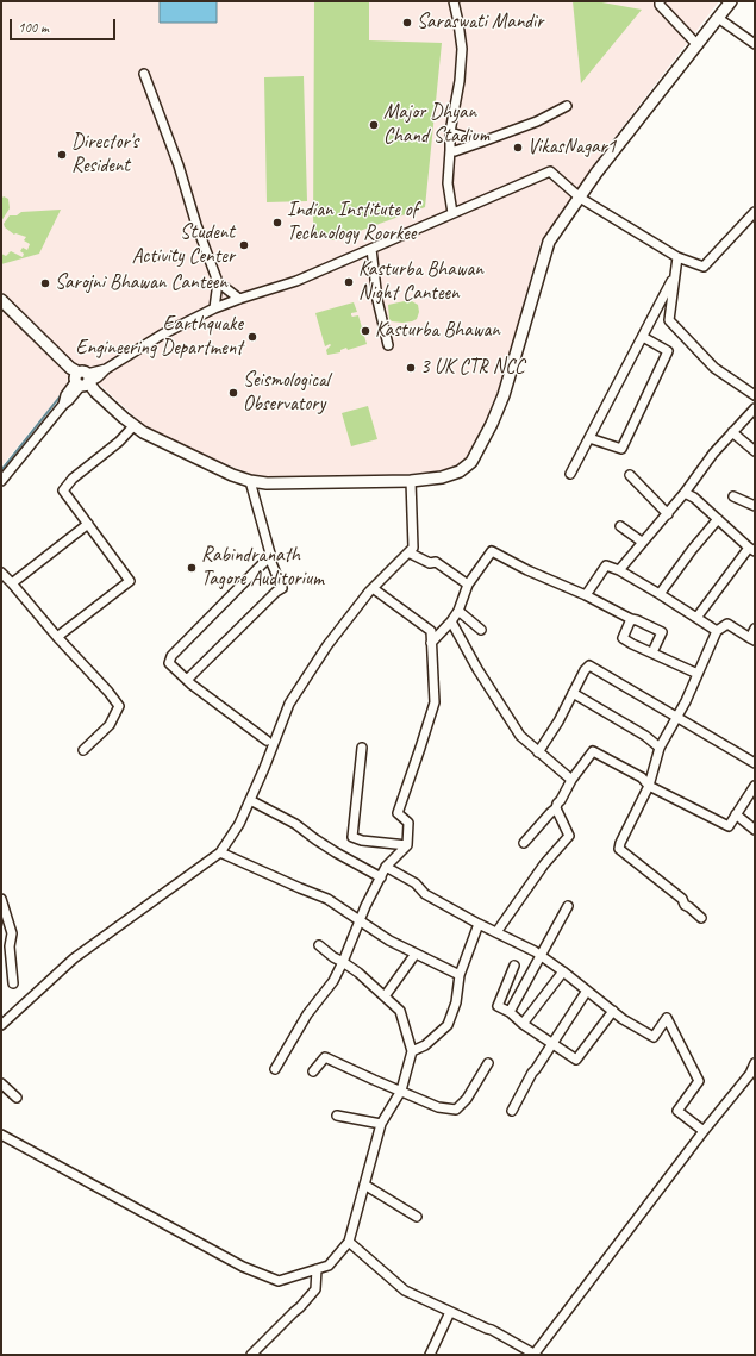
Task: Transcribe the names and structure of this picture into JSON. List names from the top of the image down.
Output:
{
  "places": [
    "Saraswati Mandir",
    "Major Dhyan Chand Stadium",
    "VikasNagar1",
    "Director's Resident",
    "Indian Institute of Technology Roorkee",
    "Student Activity Center",
    "Kasturba Bhawan Night Canteen",
    "Sarojni Bhawan Canteen",
    "Kasturba Bhawan",
    "Earthquake Engineering Department",
    "3 UK CTR NCC",
    "Seismological Observatory",
    "Rabindranath Tagore Auditorium"
  ],
  "scale_bar": "100 m"
}
